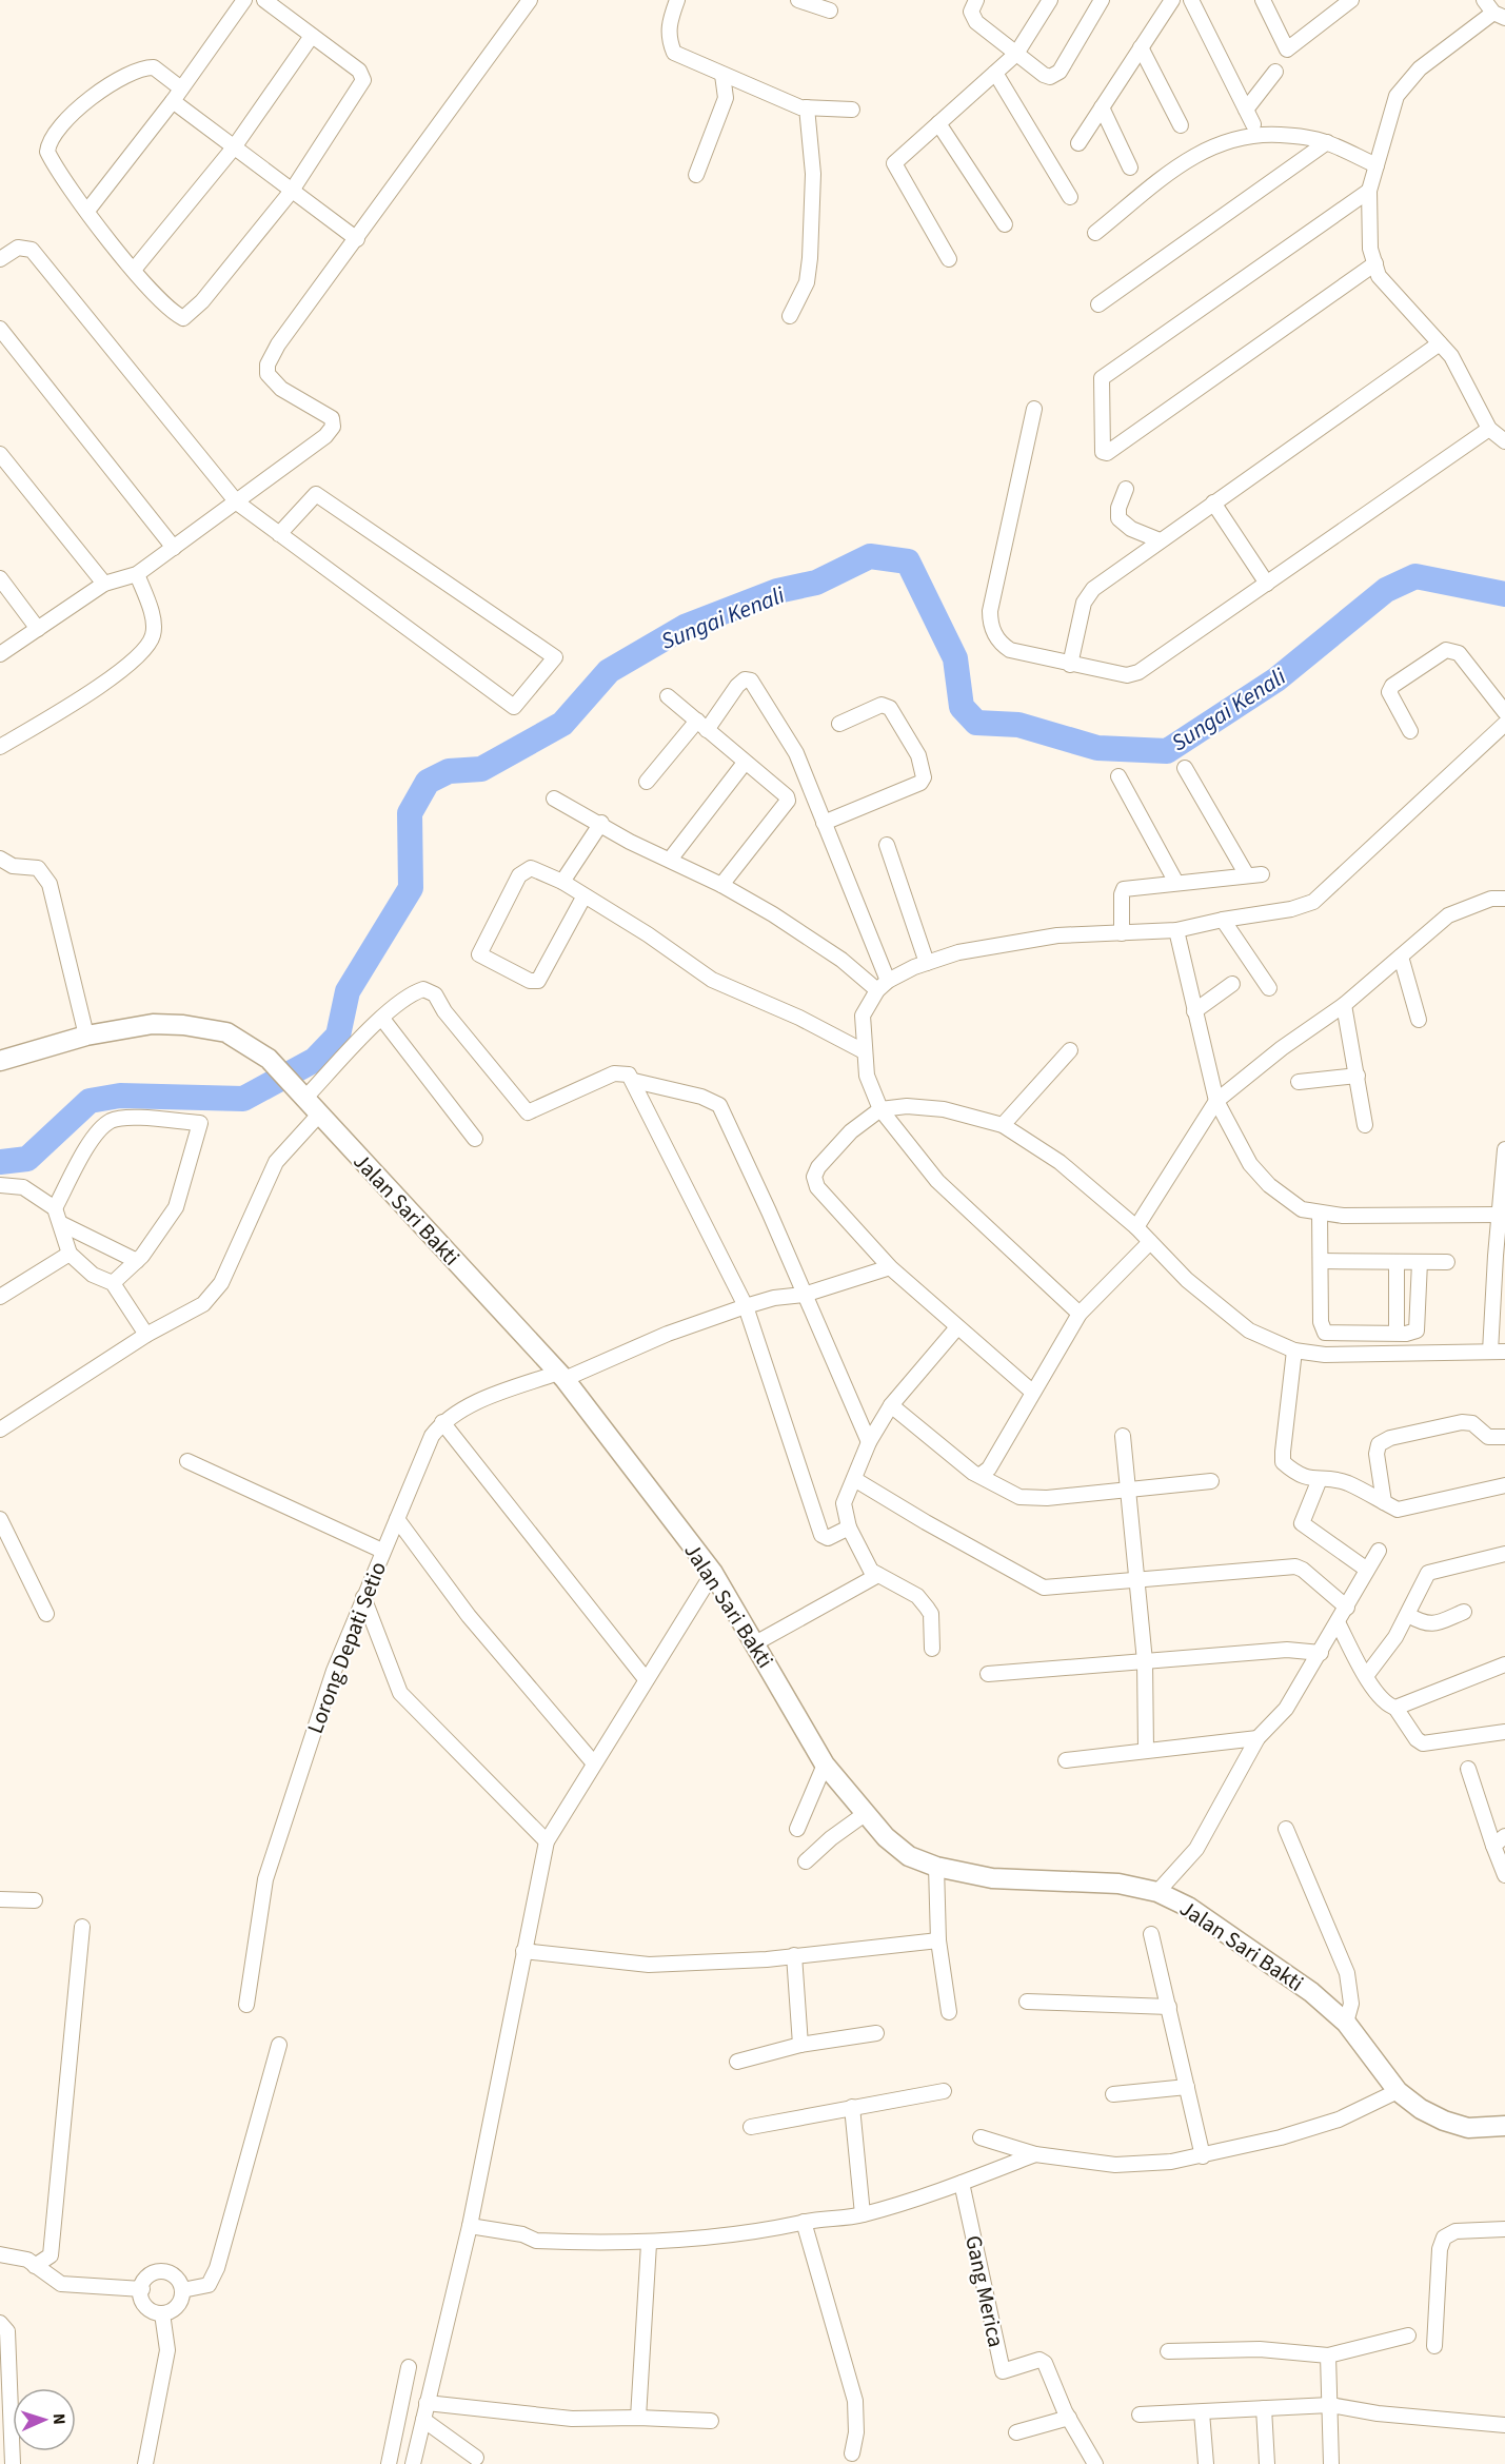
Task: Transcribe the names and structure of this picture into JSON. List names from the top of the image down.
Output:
{
  "streets": {
    "main road": ["Jalan Sari Bakti"],
    "street": ["Lorong Depati Setio", "Gang Merica"]
  },
  "crossings": [
    ["Jalan Sari Bakti", "Lorong Depati Setio"]
  ],
  "water": ["Sungai Kenali"],
  "north": "right"
}
